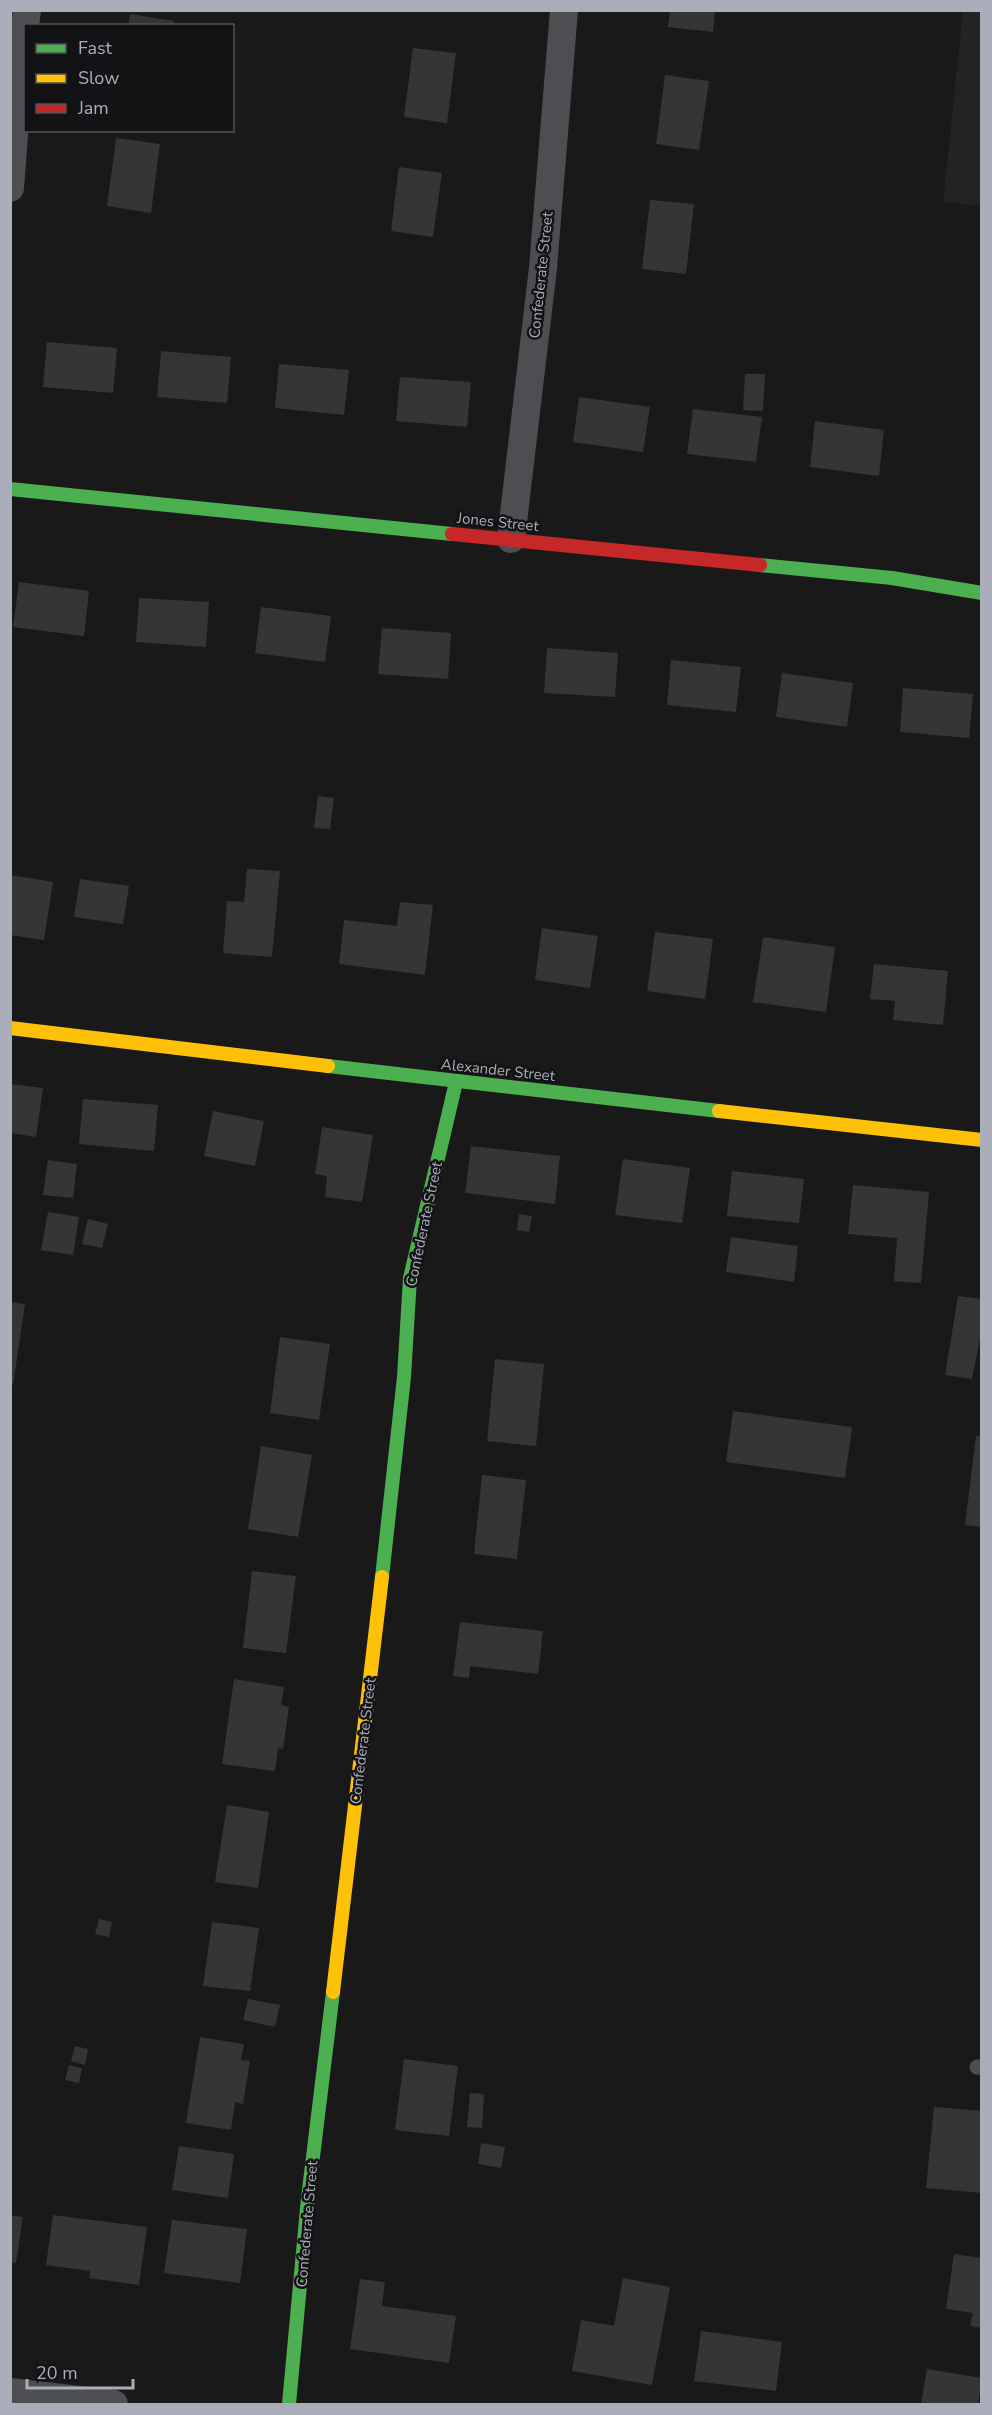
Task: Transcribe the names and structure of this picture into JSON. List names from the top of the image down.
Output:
{
  "streets": {
    "street": ["Confederate Street", "Jones Street", "Alexander Street"]
  },
  "crossings": [
    ["Confederate Street", "Jones Street"],
    ["Confederate Street", "Alexander Street"]
  ],
  "legend": ["Fast", "Slow", "Jam"],
  "scale_bar": "20 m"
}
